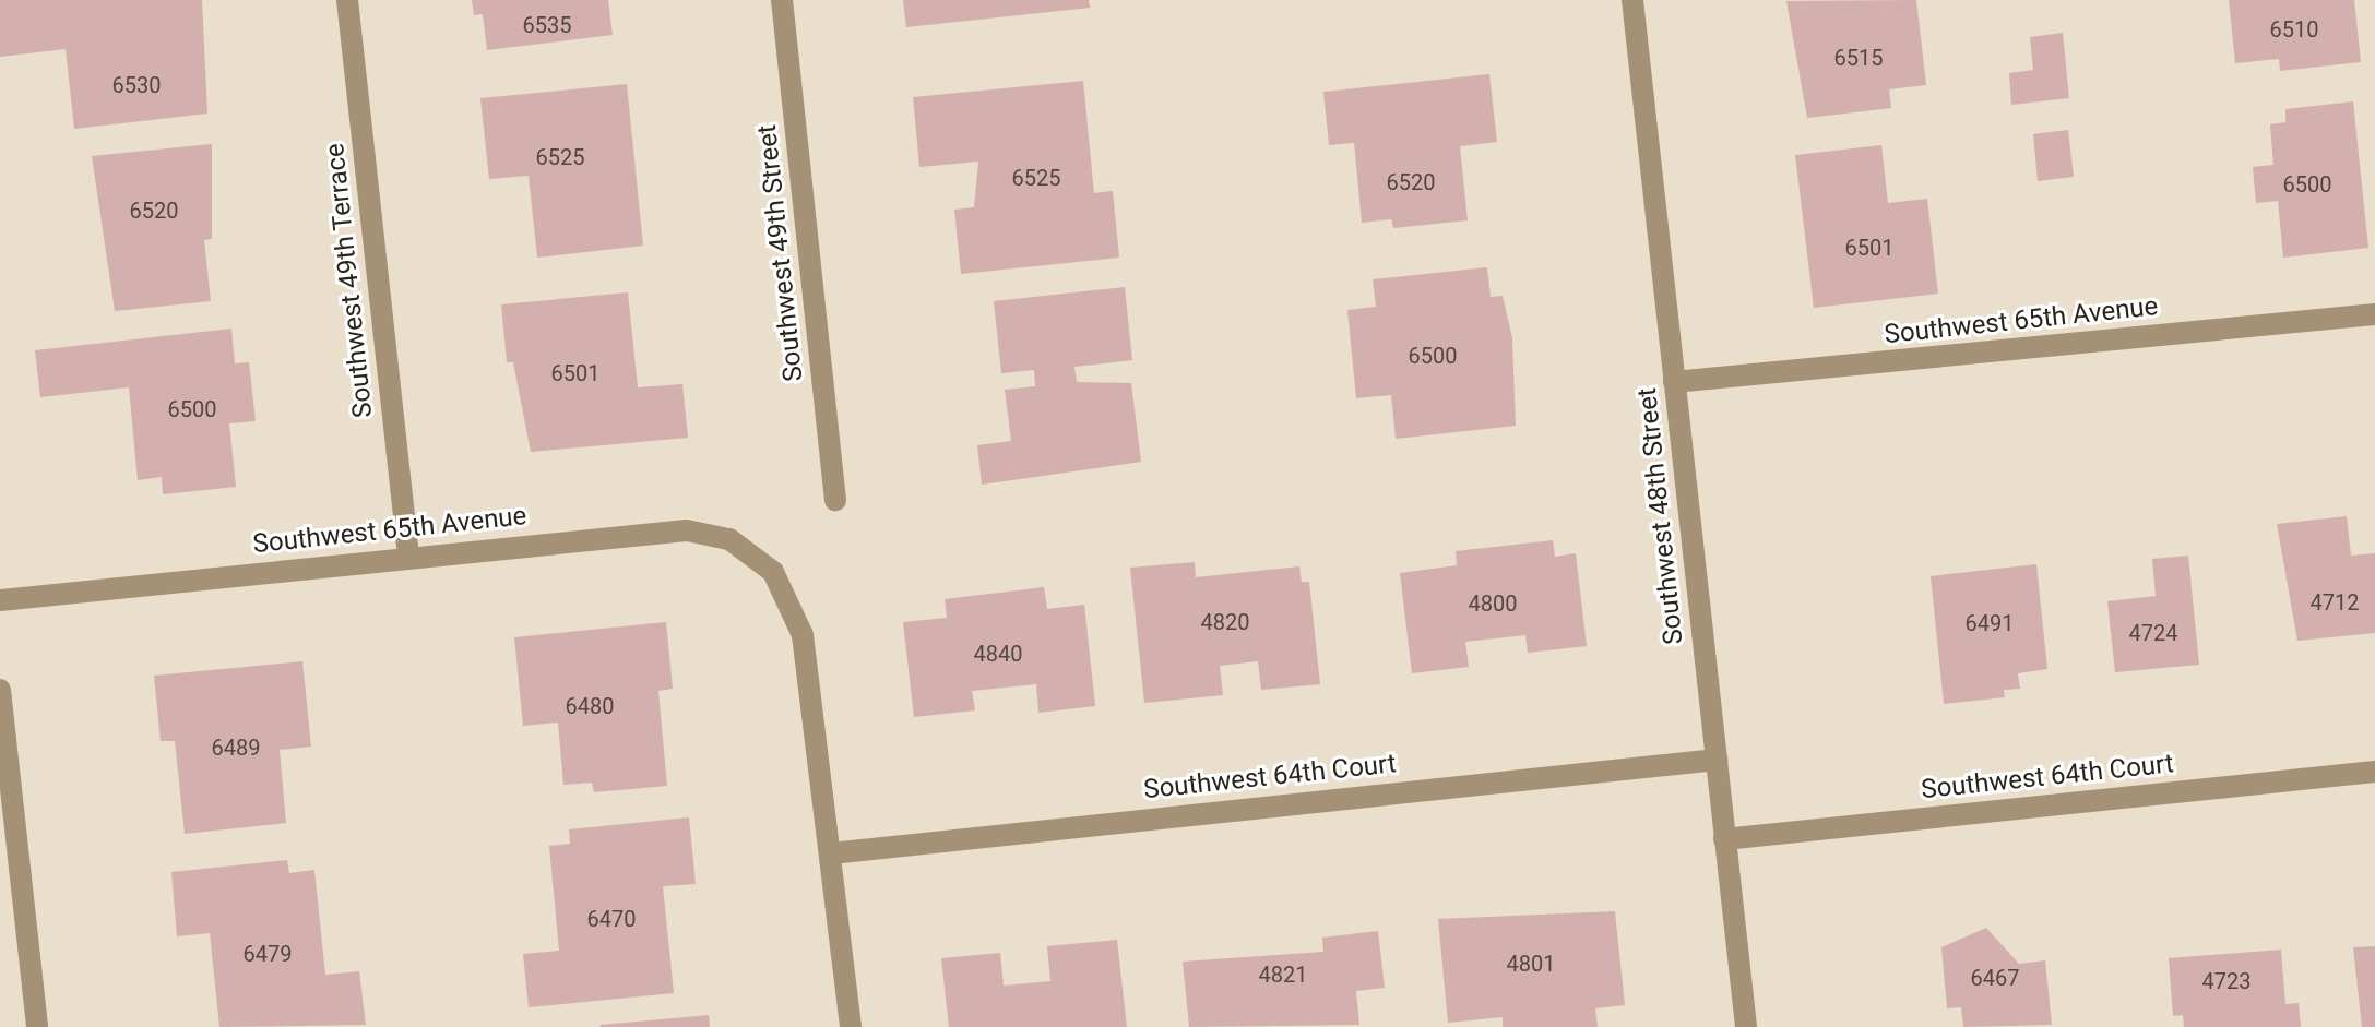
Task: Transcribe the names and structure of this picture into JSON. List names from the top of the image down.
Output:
{
  "streets": {
    "street": [
      "Southwest 49th Street",
      "Southwest 49th Terrace",
      "Southwest 65th Avenue",
      "Southwest 48th Street",
      "Southwest 64th Court"
    ]
  },
  "crossings": [
    ["Southwest 49th Terrace", "Southwest 65th Avenue"],
    ["Southwest 65th Avenue", "Southwest 48th Street"],
    ["Southwest 65th Avenue", "Southwest 64th Court"],
    ["Southwest 48th Street", "Southwest 64th Court"]
  ],
  "house_numbers": [
    "6535",
    "6510",
    "6515",
    "6530",
    "6525",
    "6525",
    "6520",
    "6500",
    "6520",
    "6501",
    "6500",
    "6501",
    "6500",
    "4712",
    "4800",
    "4820",
    "6491",
    "4724",
    "4840",
    "6480",
    "6489",
    "6470",
    "6479",
    "4801",
    "4821",
    "6467",
    "4723"
  ]
}
